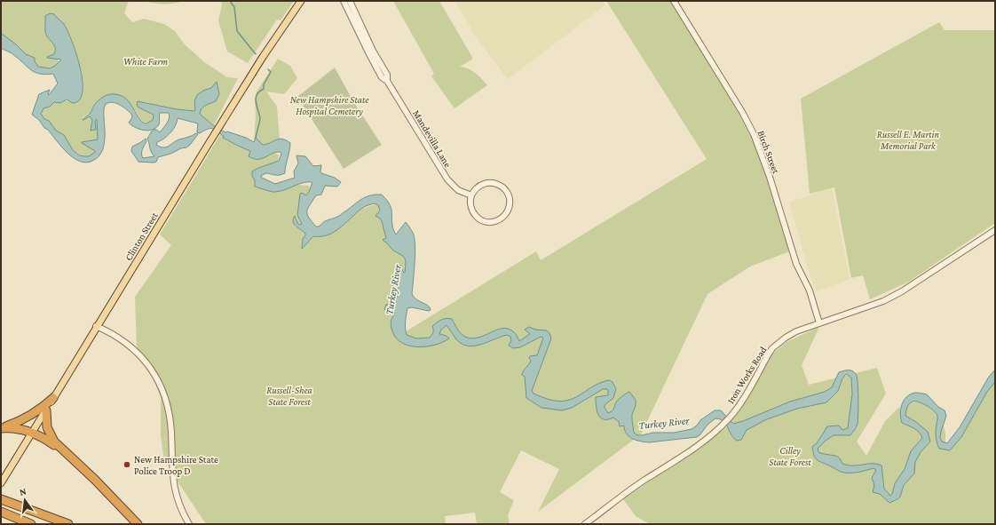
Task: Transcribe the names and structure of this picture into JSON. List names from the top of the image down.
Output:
{
  "streets": {
    "main road": ["Clinton Street"],
    "street": ["Mandevilla Lane", "Birch Street", "Iron Works Road"]
  },
  "crossings": [
    ["Birch Street", "Iron Works Road"]
  ],
  "water": ["Turkey River"],
  "parks": [
    "White Farm",
    "New Hampshire State Hospital Cemetery",
    "Russell E. Martin Memorial Park",
    "Russell-Shea State Forest",
    "Cilley State Forest"
  ],
  "places": ["New Hampshire State Police Troop D"],
  "north": "top"
}
